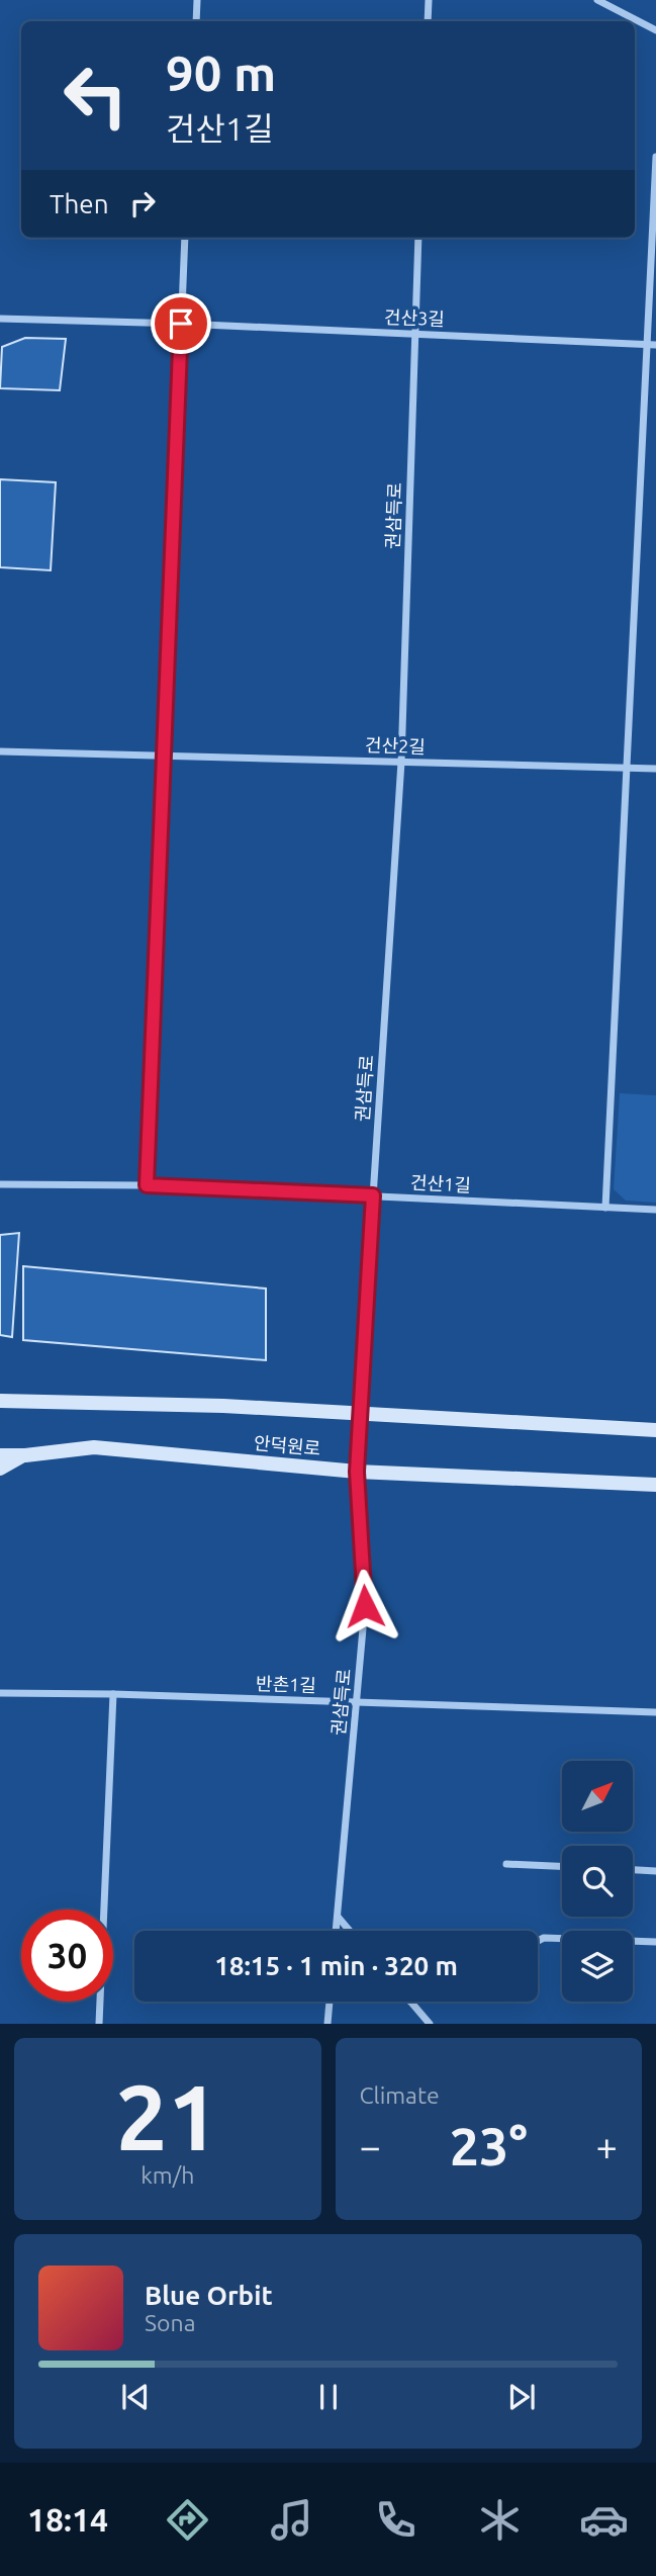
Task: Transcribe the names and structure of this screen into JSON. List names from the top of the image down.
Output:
{
  "streets": {
    "street": [
      "건산3길",
      "권삼득로",
      "건산2길",
      "건산1길",
      "안덕원로",
      "반촌1길"
    ]
  },
  "crossings": [
    ["건산3길", "권삼득로"],
    ["권삼득로", "건산2길"],
    ["권삼득로", "건산1길"],
    ["권삼득로", "안덕원로"],
    ["권삼득로", "반촌1길"]
  ],
  "north": "top right",
  "page": {
    "turn": ["90 m", "건산1길"],
    "then": "Then",
    "limit": "30",
    "trip": "18:15 · 1 min · 320 m",
    "tile": [
      ["21", "km/h"],
      "Climate"
    ],
    "heat": ["−", "23°", "+"],
    "song": ["Blue Orbit", "Sona"],
    "tabs": "18:14"
  }
}
